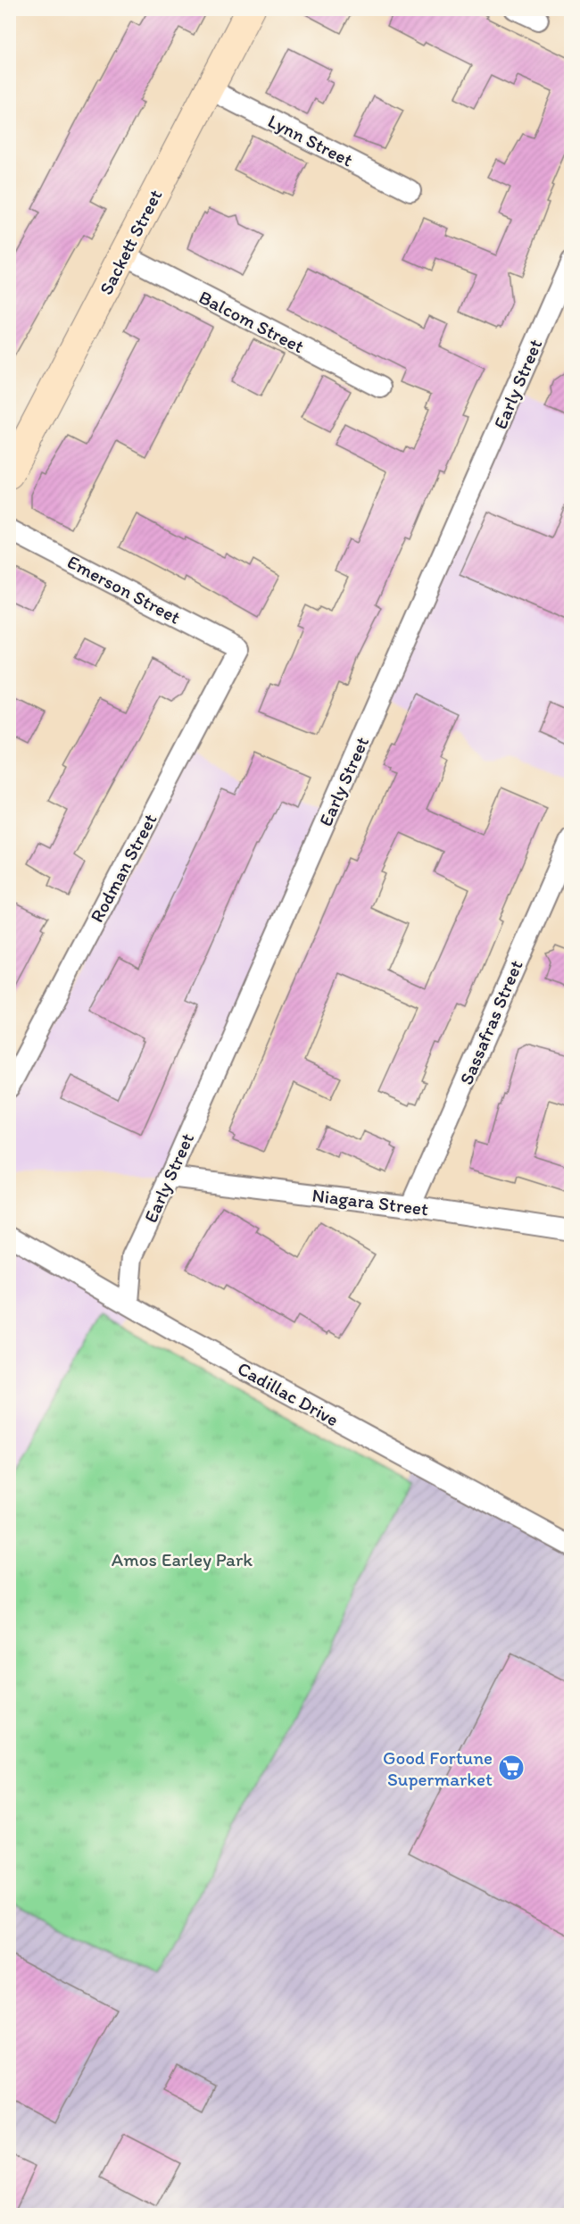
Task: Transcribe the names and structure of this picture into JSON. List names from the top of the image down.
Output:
{
  "streets": {
    "street": [
      "Lynn Street",
      "Sackett Street",
      "Balcom Street",
      "Early Street",
      "Emerson Street",
      "Rodman Street",
      "Sassafras Street",
      "Niagara Street",
      "Cadillac Drive"
    ]
  },
  "crossings": [
    ["Lynn Street", "Sackett Street"],
    ["Sackett Street", "Balcom Street"],
    ["Early Street", "Niagara Street"],
    ["Early Street", "Cadillac Drive"],
    ["Emerson Street", "Rodman Street"],
    ["Sassafras Street", "Niagara Street"]
  ],
  "parks": ["Amos Earley Park"],
  "places": {
    "supermarket": ["Good Fortune Supermarket"]
  }
}
